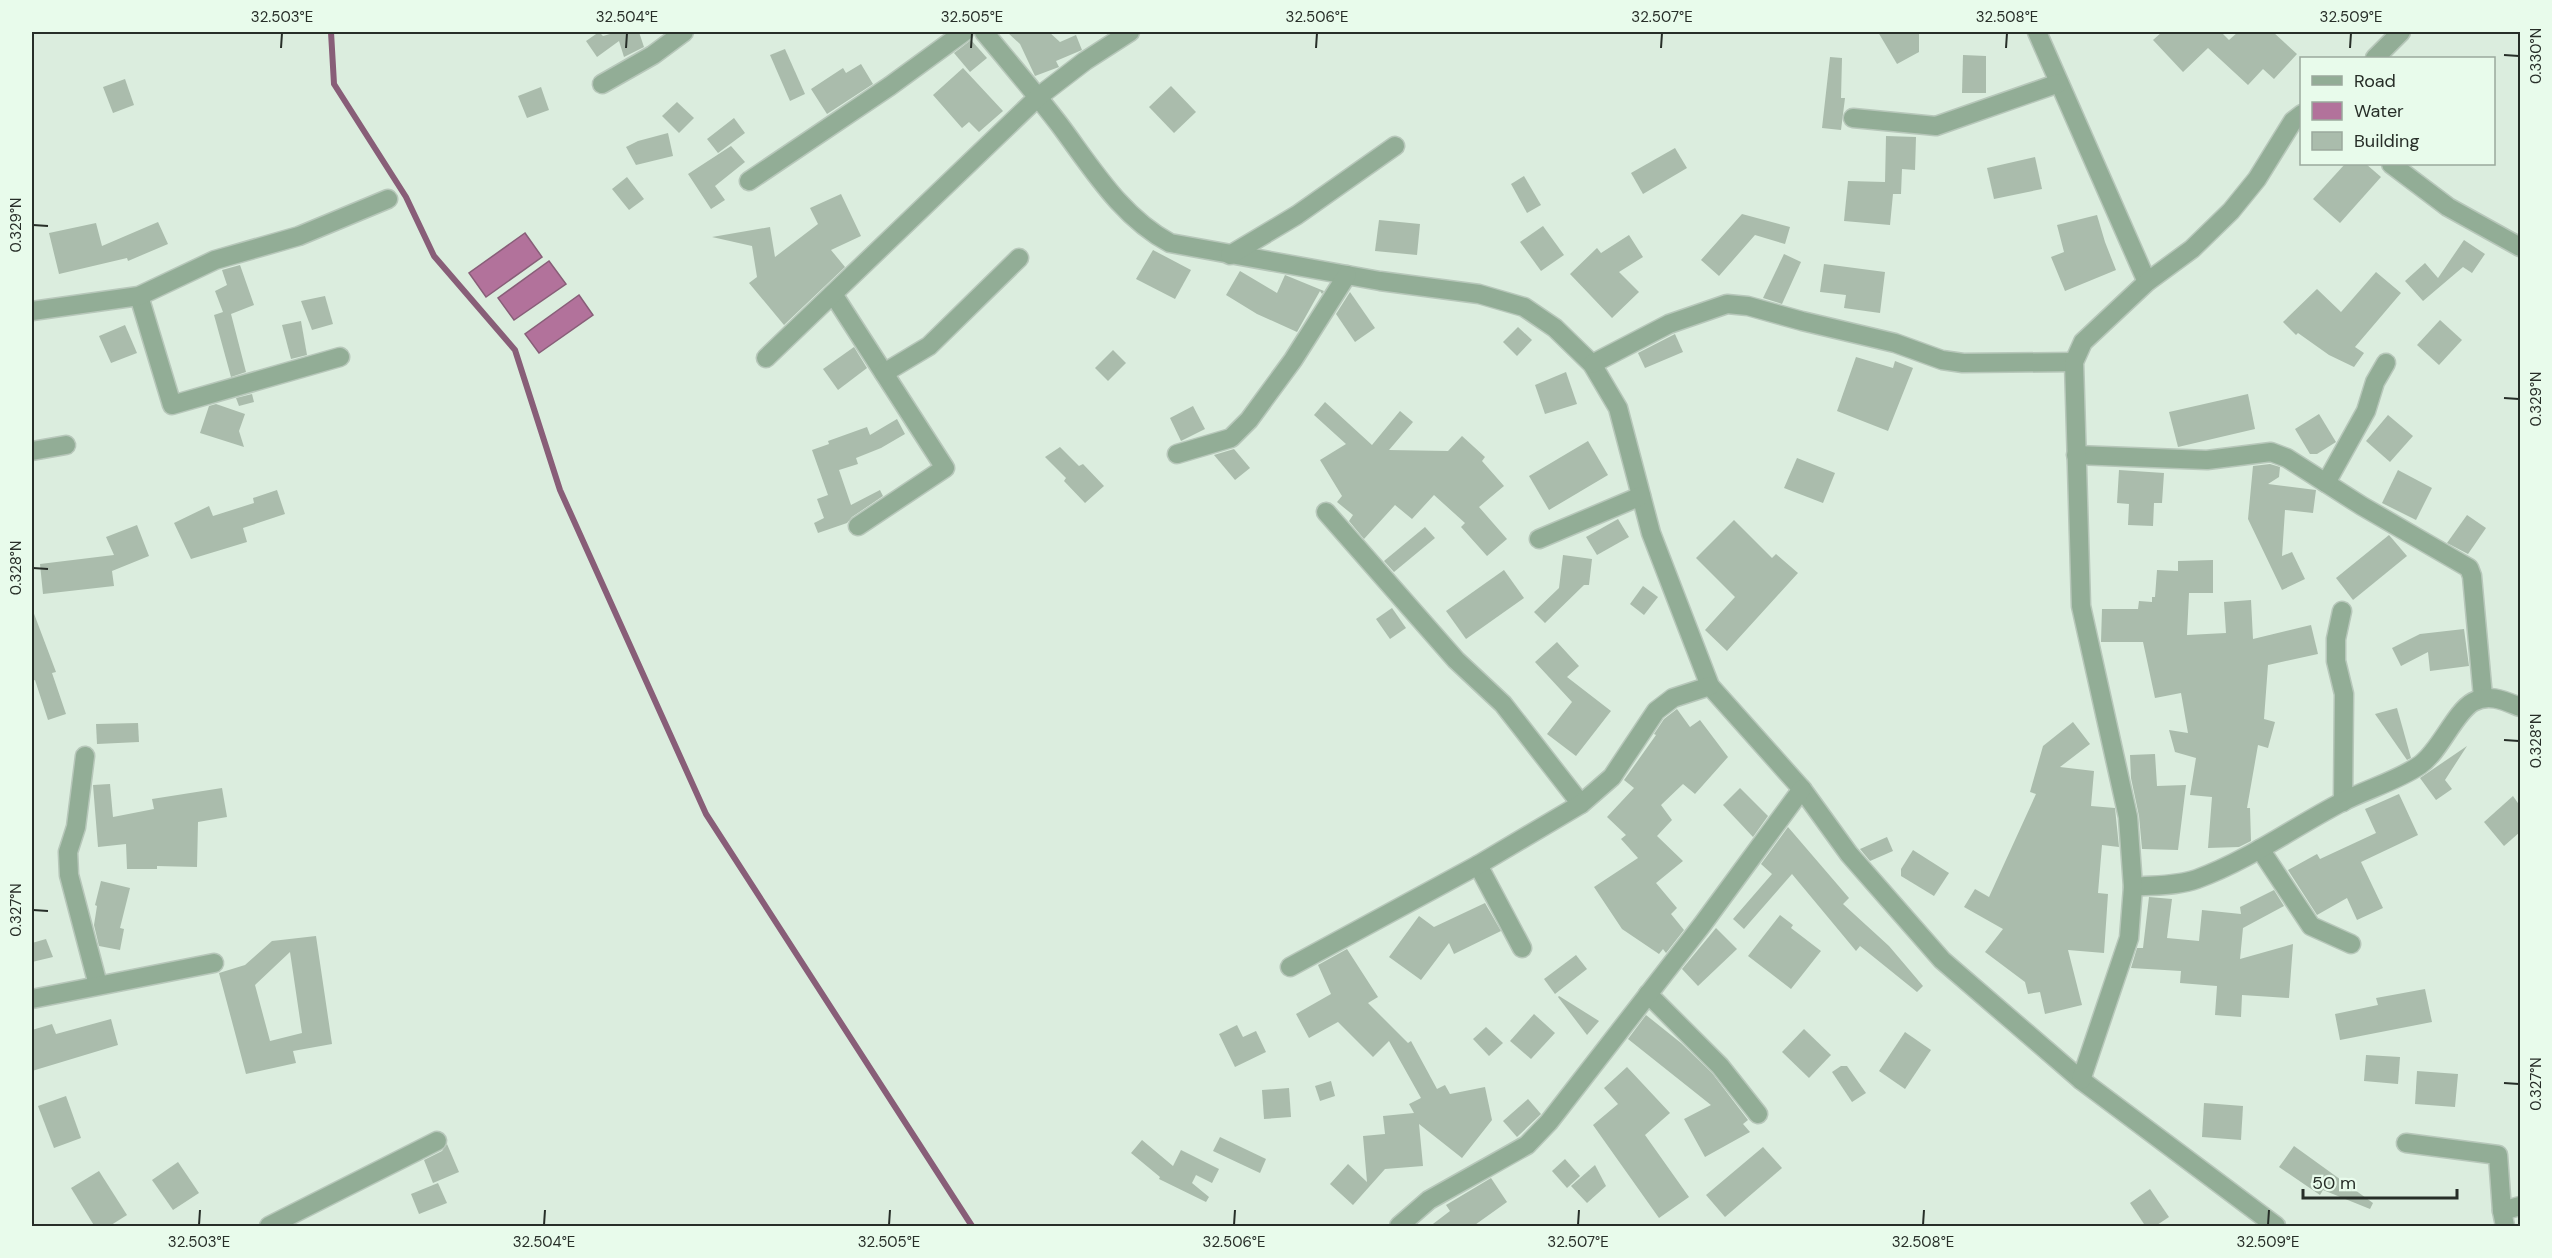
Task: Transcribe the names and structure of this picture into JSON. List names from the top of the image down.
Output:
{
  "legend": ["Road", "Water", "Building"],
  "scale_bar": "50 m",
  "coordinates": [
    "32.503°E",
    "32.504°E",
    "32.505°E",
    "32.506°E",
    "32.507°E",
    "32.508°E",
    "32.509°E",
    "0.330°N",
    "0.329°N",
    "0.328°N",
    "0.327°N"
  ]
}
